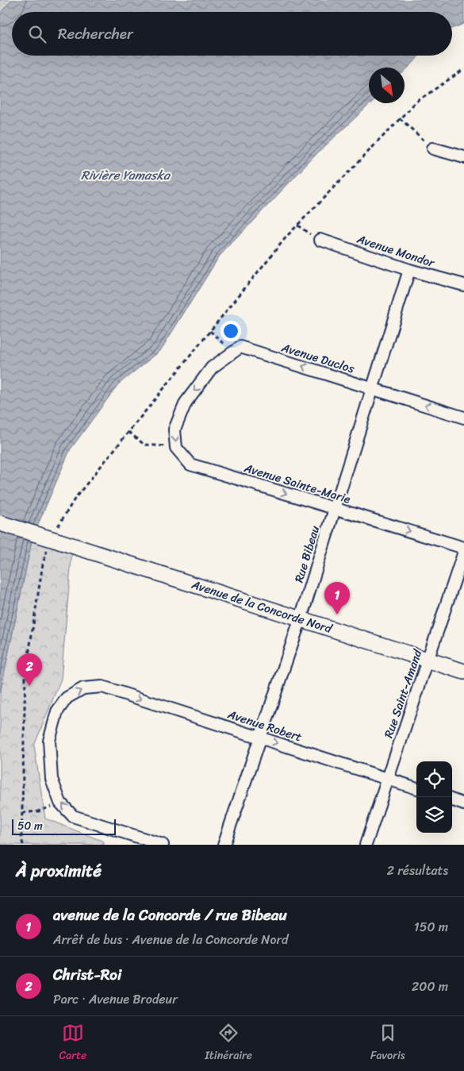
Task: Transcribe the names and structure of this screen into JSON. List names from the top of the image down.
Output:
{
  "streets": {
    "street": [
      "Avenue Mondor",
      "Avenue Duclos",
      "Avenue Sainte-Marie",
      "Rue Bibeau",
      "Avenue de la Concorde Nord",
      "Rue Saint-Amand",
      "Avenue Robert"
    ]
  },
  "crossings": [
    ["Avenue Mondor", "Rue Bibeau"],
    ["Avenue Duclos", "Avenue Sainte-Marie"],
    ["Avenue Duclos", "Rue Bibeau"],
    ["Avenue Sainte-Marie", "Rue Bibeau"],
    ["Rue Bibeau", "Avenue de la Concorde Nord"],
    ["Rue Bibeau", "Avenue Robert"],
    ["Avenue de la Concorde Nord", "Rue Saint-Amand"],
    ["Rue Saint-Amand", "Avenue Robert"]
  ],
  "one_way": ["Avenue Duclos", "Avenue Sainte-Marie"],
  "water": ["Rivière Yamaska"],
  "scale_bar": "50 m",
  "north": "bottom right",
  "page": {
    "search": "Rechercher",
    "pins": ["1", "2"],
    "scale": "50 m",
    "heading": ["À proximité", "2 résultats"],
    "list": [
      {
        "mark": "1",
        "name": "avenue de la Concorde / rue Bibeau",
        "note": "Arrêt de bus · Avenue de la Concorde Nord",
        "value": "150 m"
      },
      {
        "mark": "2",
        "name": "Christ-Roi",
        "note": "Parc · Avenue Brodeur",
        "value": "200 m"
      }
    ],
    "nav": ["Carte", "Itinéraire", "Favoris"]
  }
}
